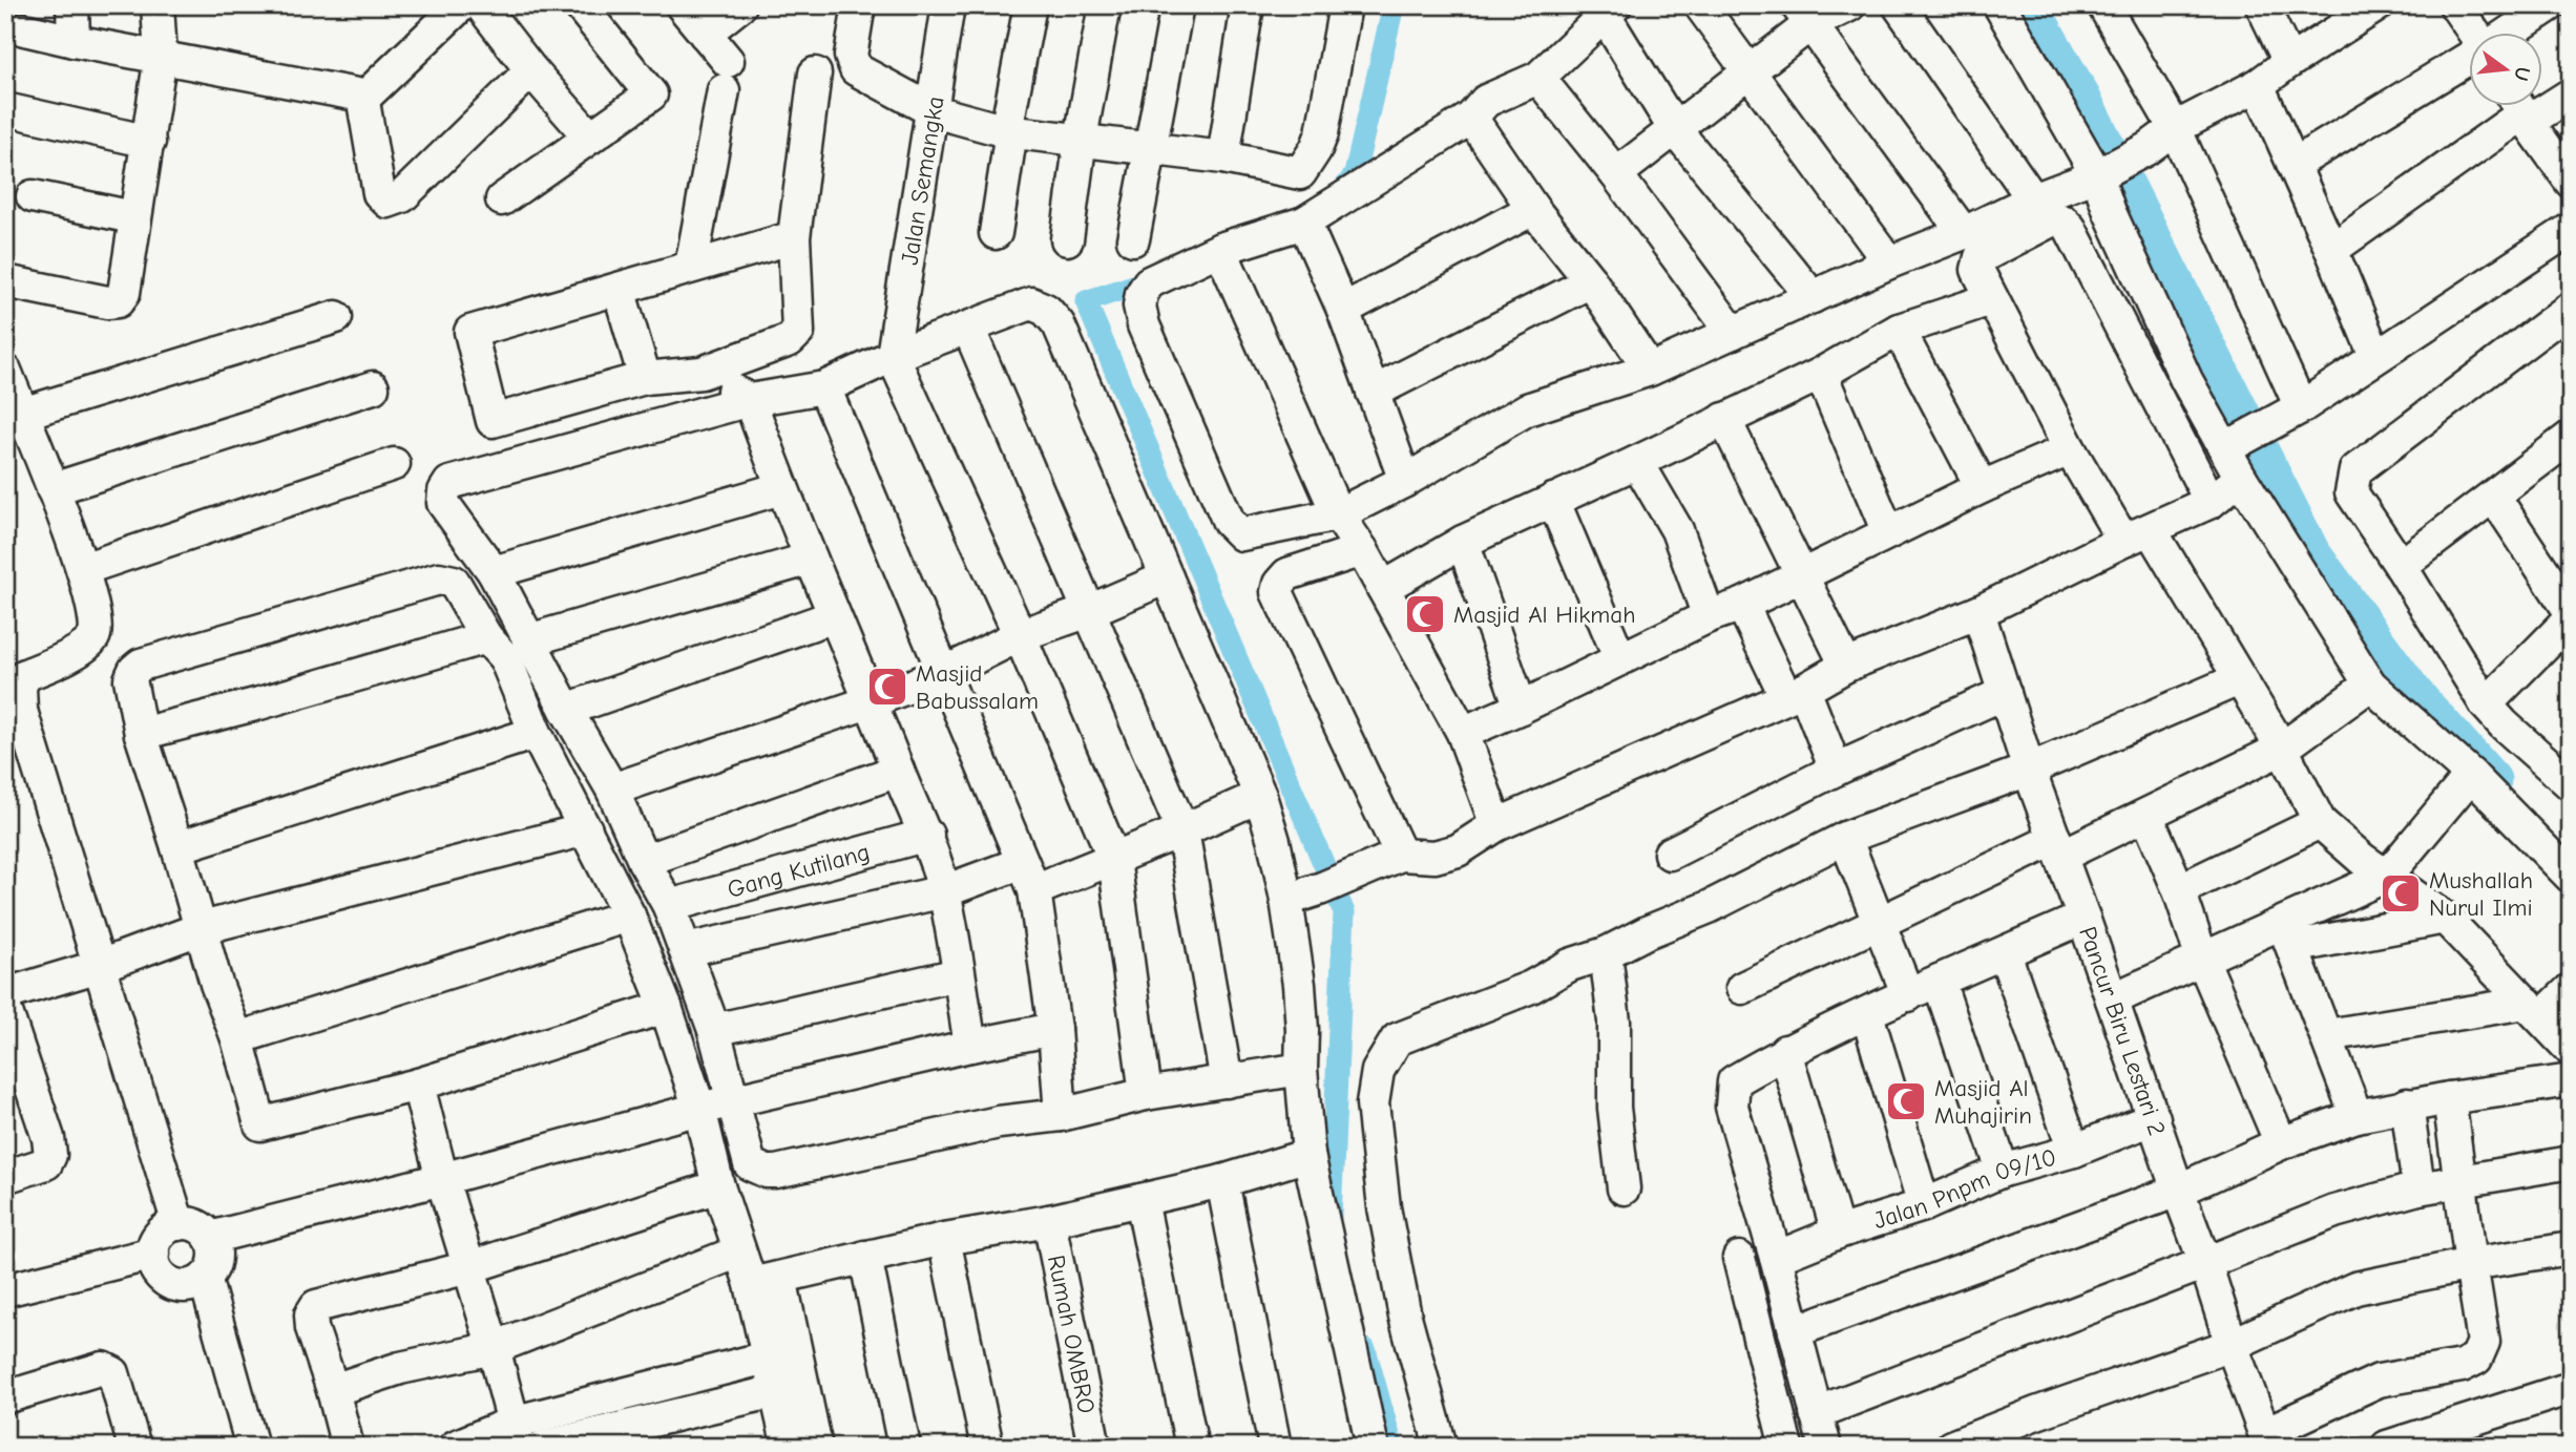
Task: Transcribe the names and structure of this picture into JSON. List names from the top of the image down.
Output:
{
  "streets": {
    "street": [
      "Jalan Semangka",
      "Gang Kutilang",
      "Pancur Biru Lestari 2",
      "Jalan Pnpm 09/10",
      "Rumah OMBRO"
    ]
  },
  "crossings": [
    ["Pancur Biru Lestari 2", "Jalan Pnpm 09/10"]
  ],
  "places": {
    "mosque": [
      "Masjid Al Hikmah",
      "Masjid Babussalam",
      "Mushallah Nurul Ilmi",
      "Masjid Al Muhajirin"
    ]
  },
  "north": "right"
}
